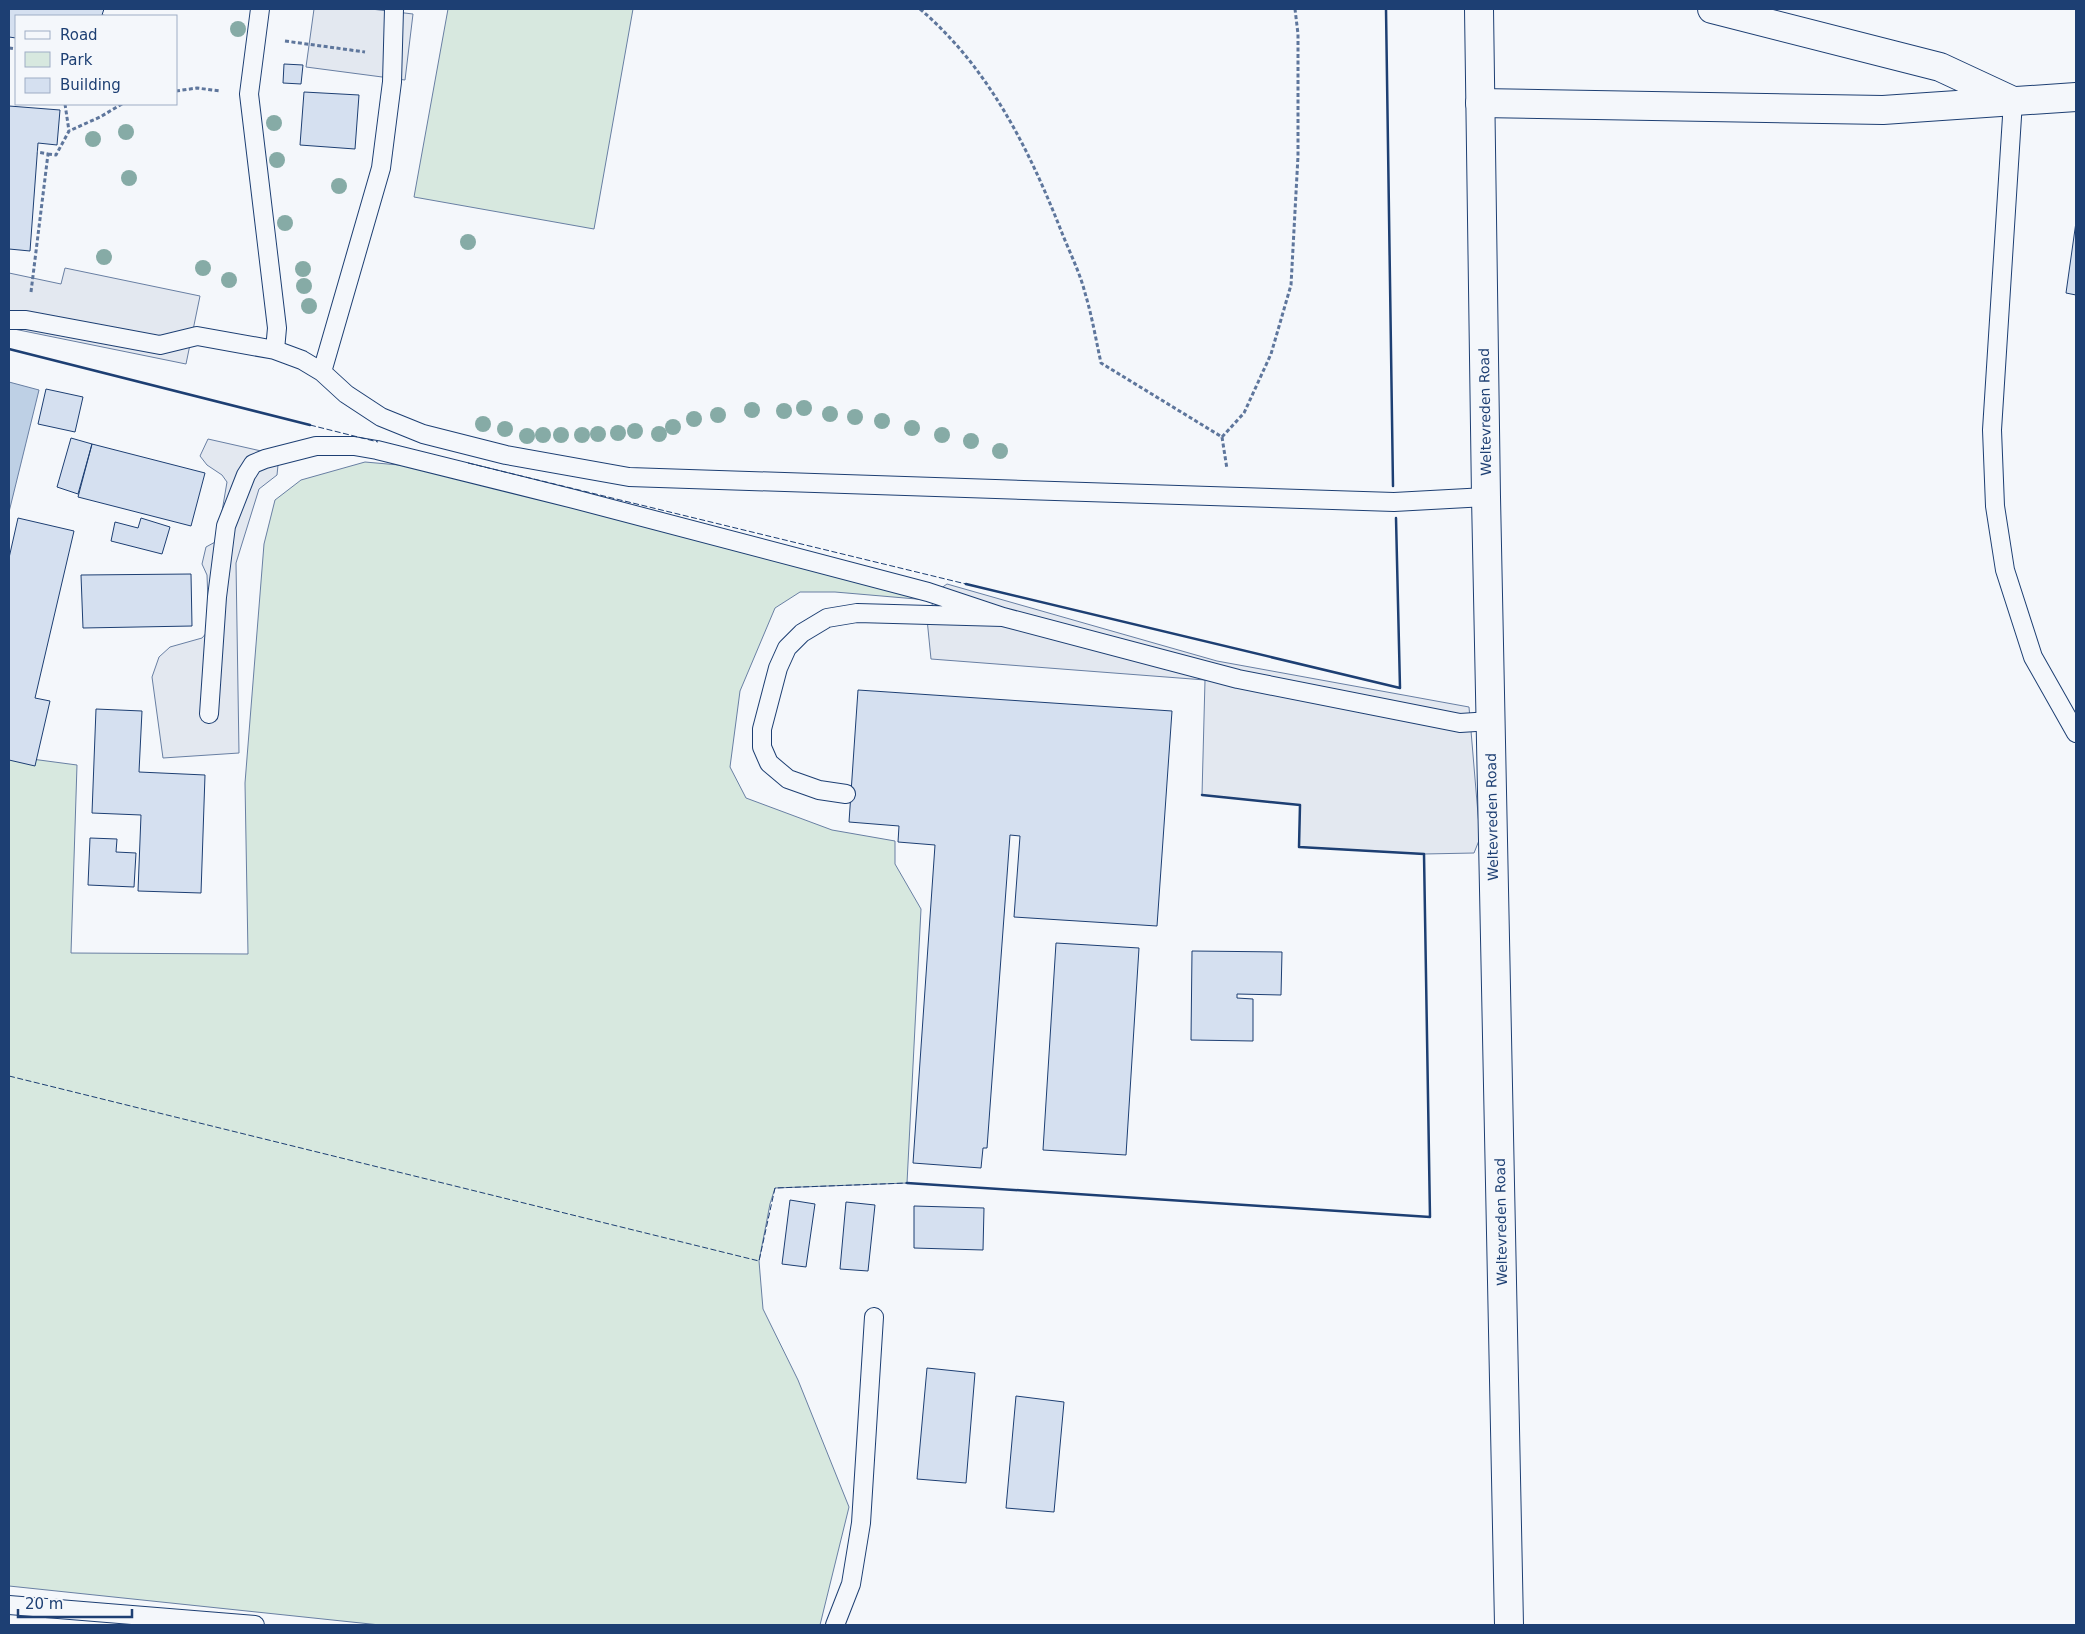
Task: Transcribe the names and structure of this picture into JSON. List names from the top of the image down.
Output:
{
  "streets": {
    "street": ["Weltevreden Road"]
  },
  "legend": ["Road", "Park", "Building"],
  "scale_bar": "20 m"
}
